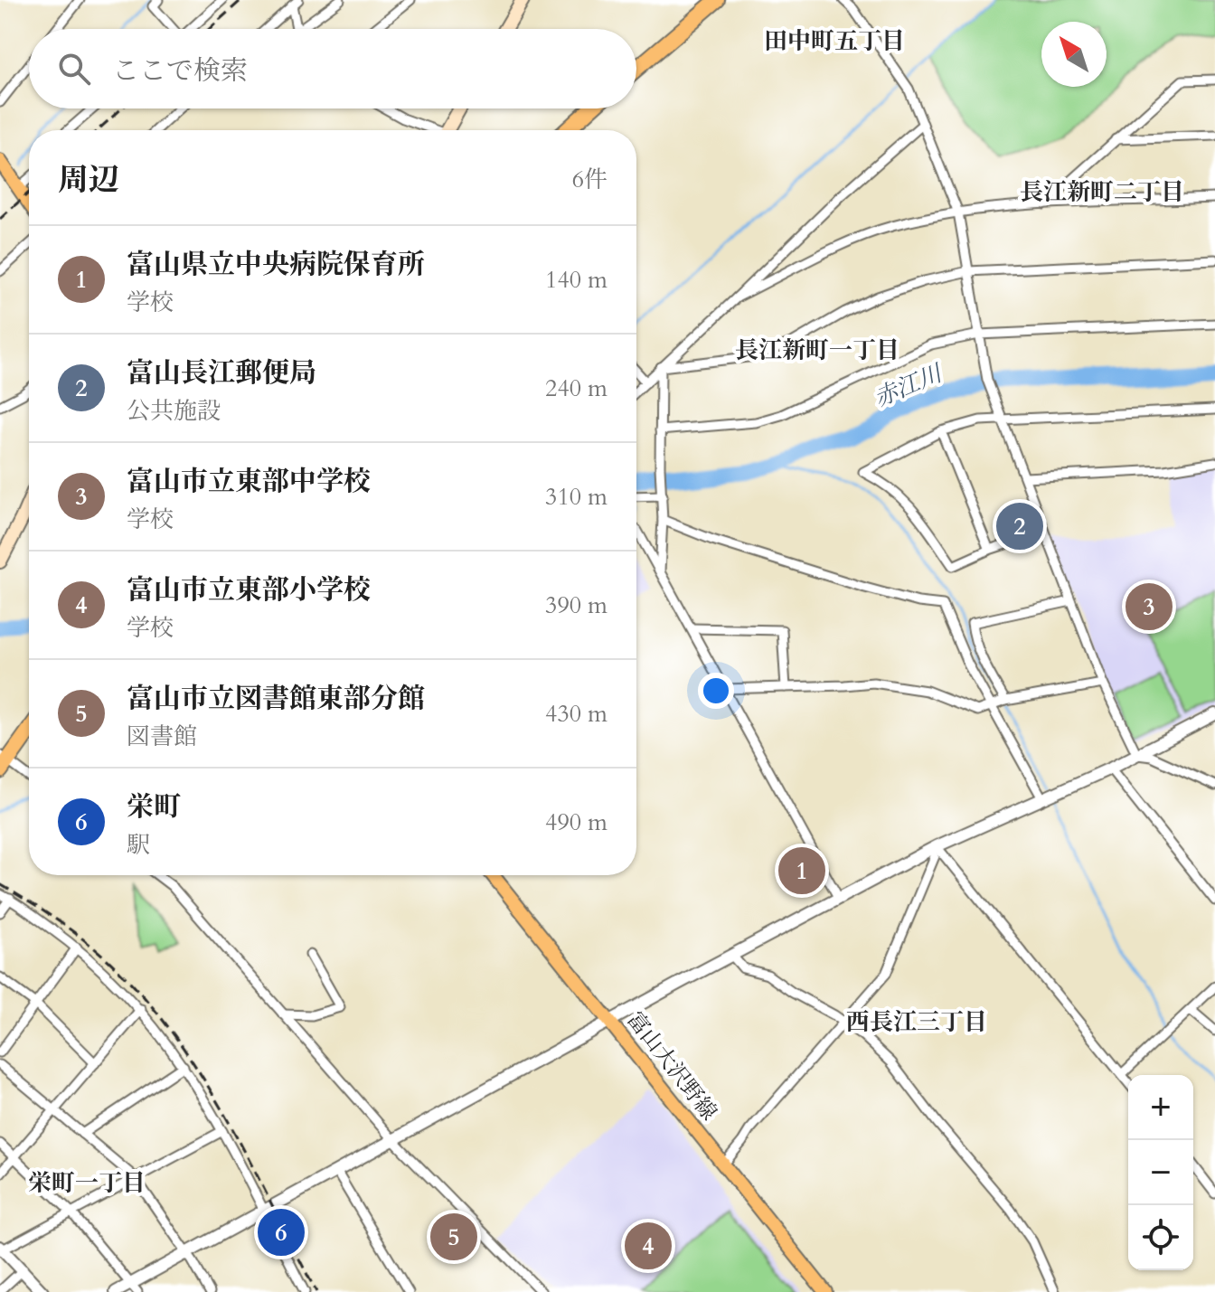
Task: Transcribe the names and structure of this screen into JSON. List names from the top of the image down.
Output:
{
  "streets": {
    "main road": ["富山大沢野線"]
  },
  "districts": [
    "田中町五丁目",
    "長江新町二丁目",
    "長江新町一丁目",
    "西長江三丁目",
    "栄町一丁目"
  ],
  "water": ["赤江川"],
  "north": "top left",
  "page": {
    "search": "ここで検索",
    "heading": ["周辺", "6件"],
    "list": [
      {
        "mark": "1",
        "name": "富山県立中央病院保育所",
        "note": "学校",
        "value": "140 m"
      },
      {
        "mark": "2",
        "name": "富山長江郵便局",
        "note": "公共施設",
        "value": "240 m"
      },
      {
        "mark": "3",
        "name": "富山市立東部中学校",
        "note": "学校",
        "value": "310 m"
      },
      {
        "mark": "4",
        "name": "富山市立東部小学校",
        "note": "学校",
        "value": "390 m"
      },
      {
        "mark": "5",
        "name": "富山市立図書館東部分館",
        "note": "図書館",
        "value": "430 m"
      },
      {
        "mark": "6",
        "name": "栄町",
        "note": "駅",
        "value": "490 m"
      }
    ],
    "pins": [
      "2",
      "3",
      "1",
      "6",
      "5",
      "4"
    ],
    "map_buttons": ["+", "−"]
  }
}
